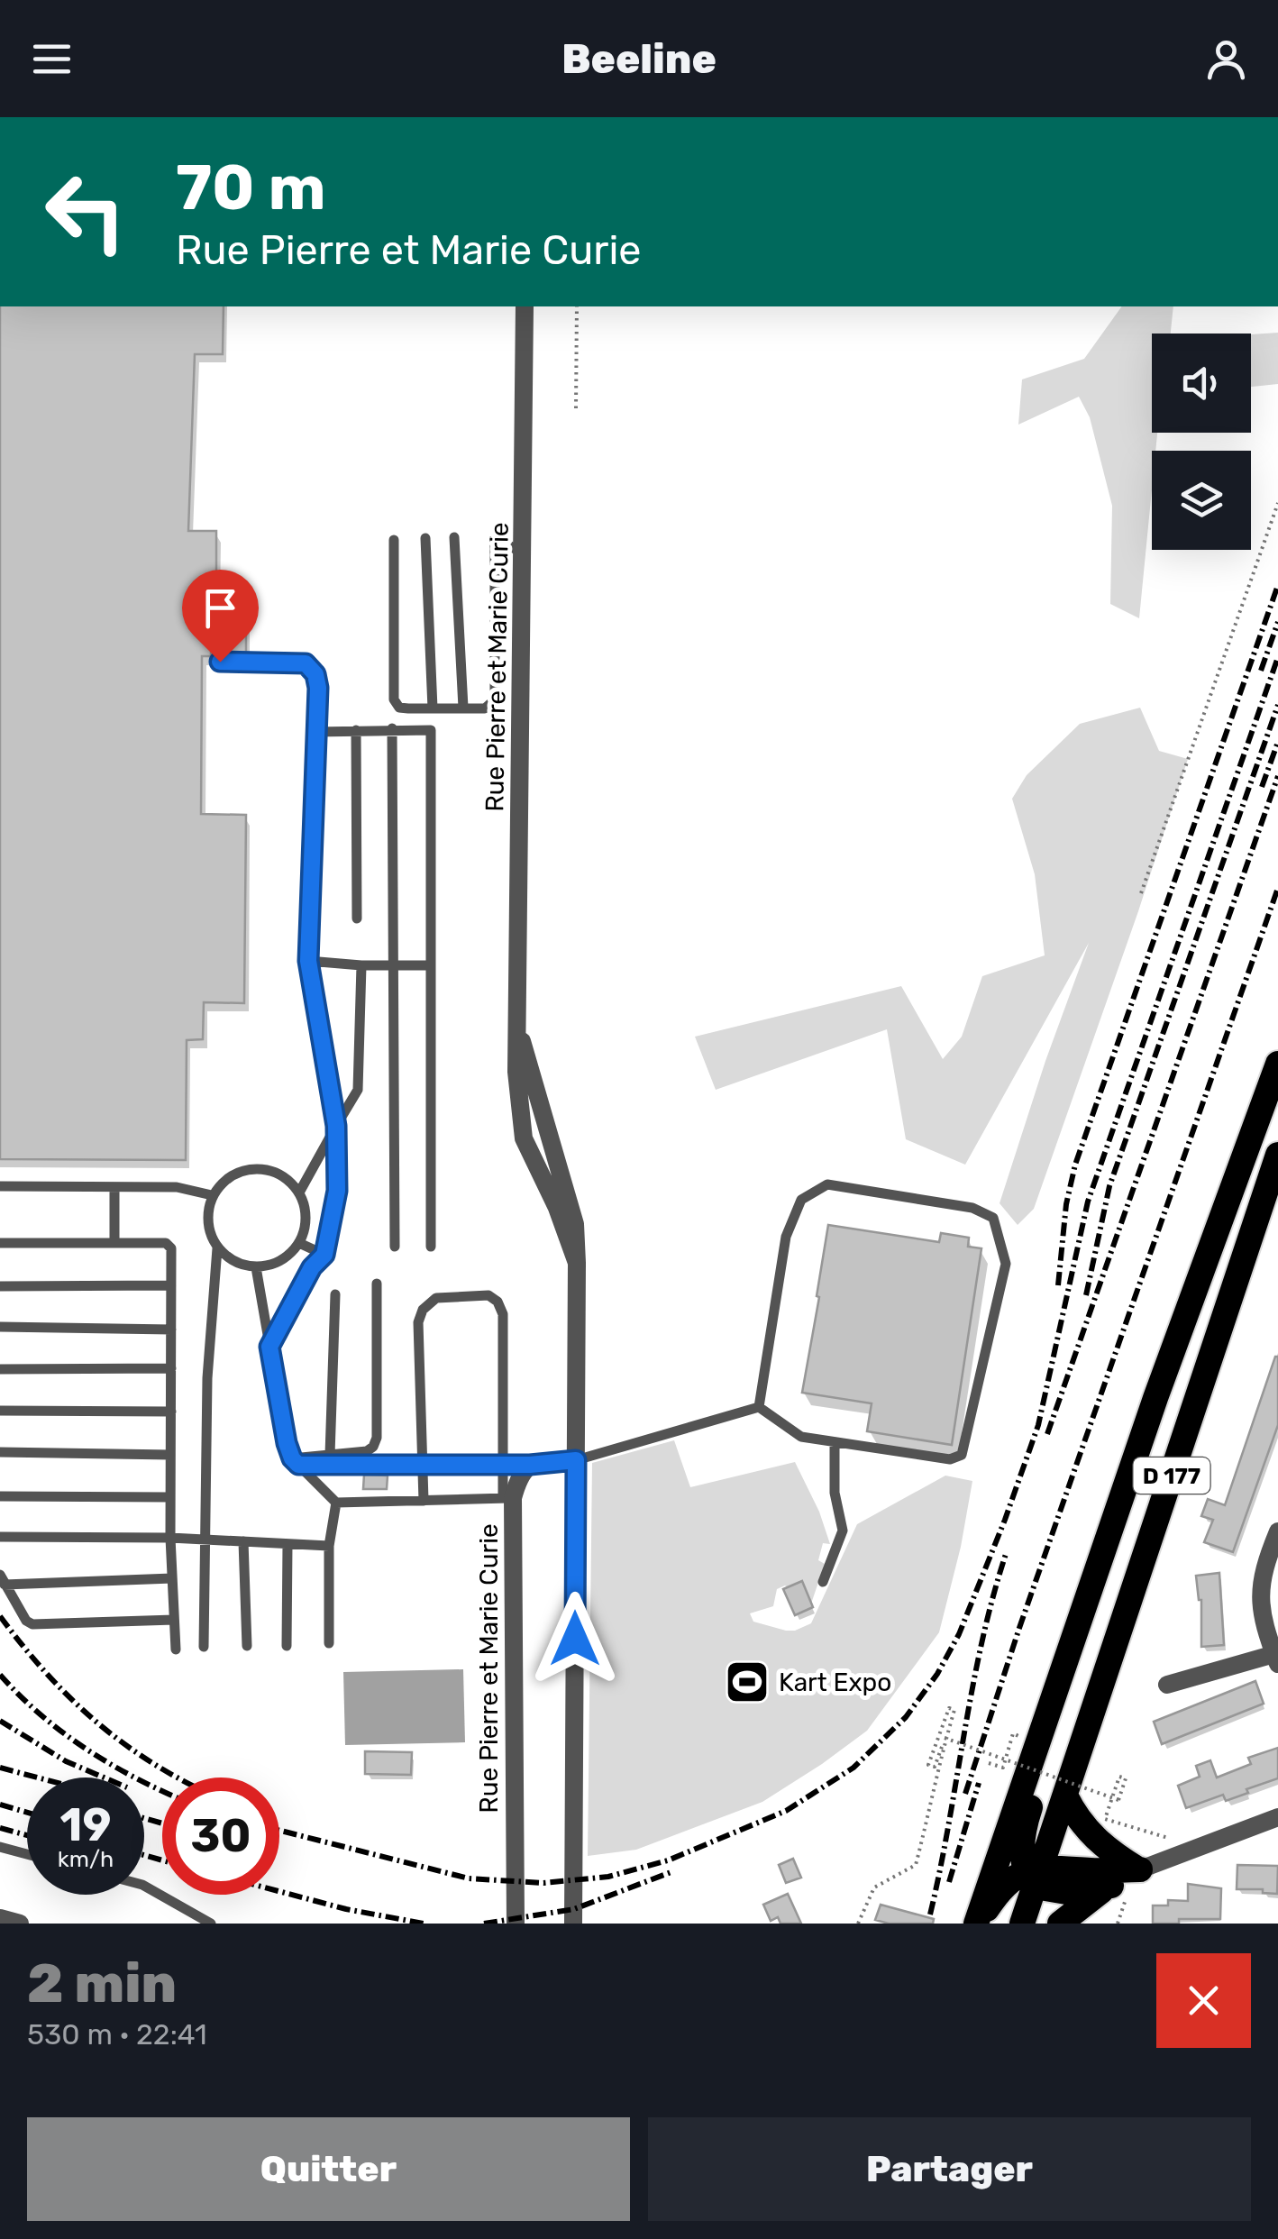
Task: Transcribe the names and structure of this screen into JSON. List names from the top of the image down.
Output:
{
  "streets": {
    "highway": ["D 177"],
    "street": ["Rue Pierre et Marie Curie"]
  },
  "places": {
    "sports": ["Kart Expo"]
  },
  "page": {
    "header": "Beeline",
    "turn": ["70 m", "Rue Pierre et Marie Curie"],
    "speed": "19 km/h",
    "limit": "30",
    "heading": ["2 min", "530 m · 22:41"],
    "buttons": ["Quitter", "Partager"]
  }
}
